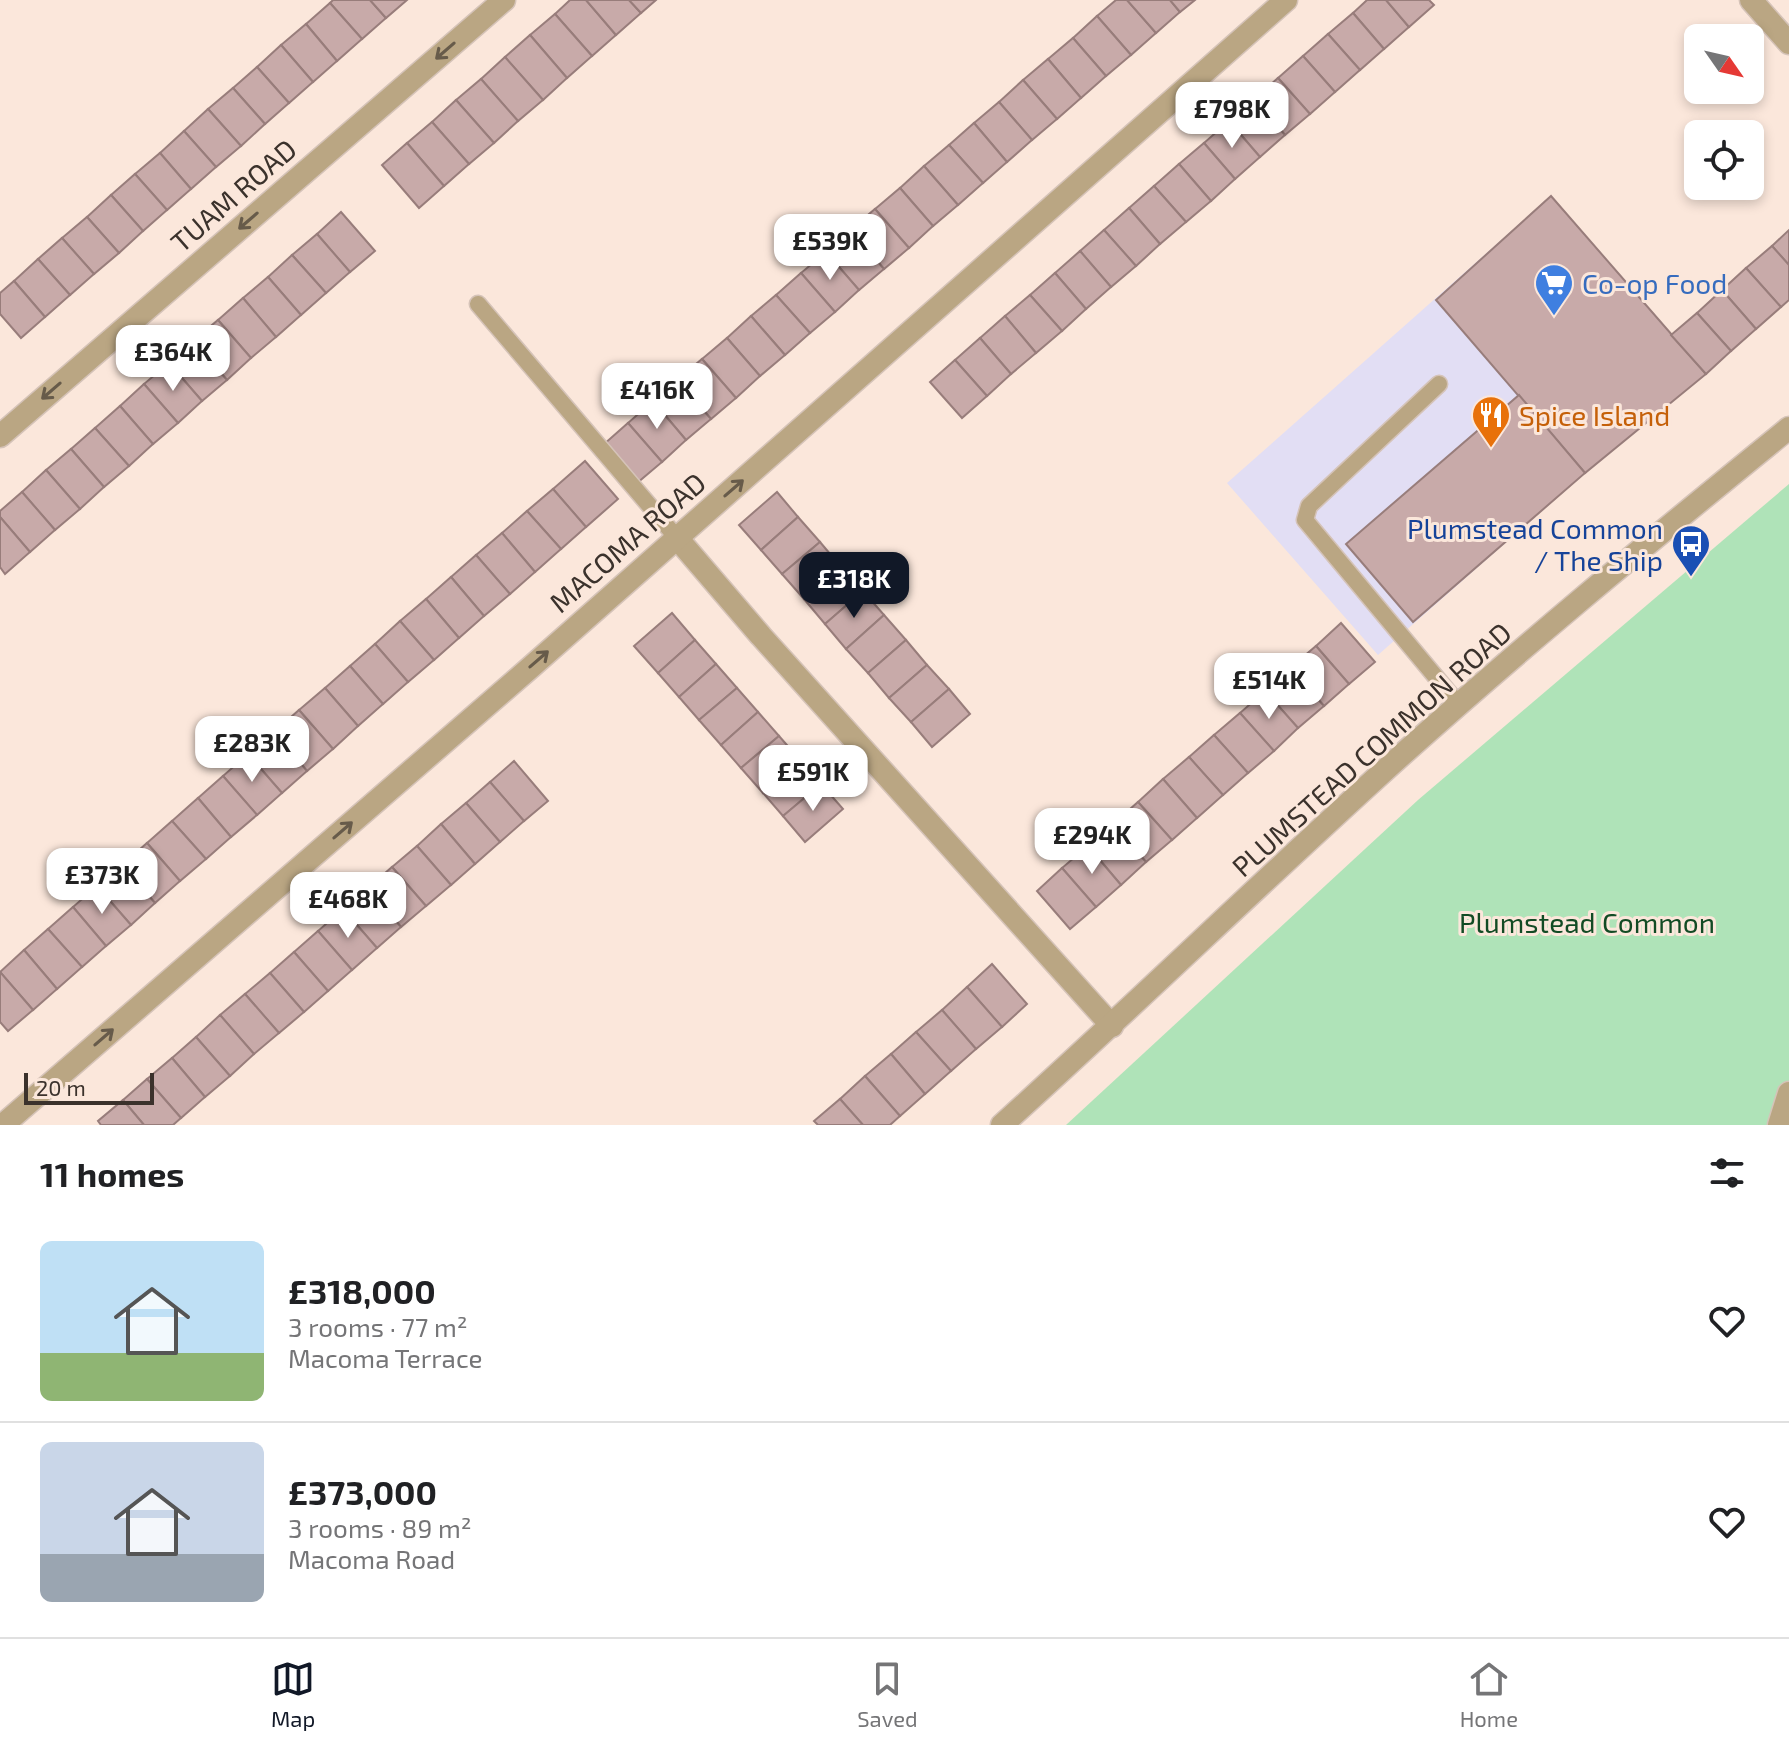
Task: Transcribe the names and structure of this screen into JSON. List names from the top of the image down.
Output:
{
  "streets": {
    "street": ["TUAM ROAD", "MACOMA ROAD", "PLUMSTEAD COMMON ROAD"]
  },
  "one_way": ["TUAM ROAD", "MACOMA ROAD"],
  "parks": ["Plumstead Common"],
  "places": {
    "supermarket": ["Co-op Food"],
    "restaurant": ["Spice Island"],
    "bus stop": ["Plumstead Common / The Ship"]
  },
  "scale_bar": "20 m",
  "north": "bottom right",
  "page": {
    "price": [
      "£798K",
      "£539K",
      "£364K",
      "£416K",
      "£318K",
      "£514K",
      "£283K",
      "£591K",
      "£294K",
      "£373K",
      "£468K"
    ],
    "scale": "20 m",
    "heading": "11 homes",
    "list": [
      {
        "name": "£318,000",
        "note": "3 rooms · 77 m² · Macoma Terrace"
      },
      {
        "name": "£373,000",
        "note": "3 rooms · 89 m² · Macoma Road"
      }
    ],
    "tabs": ["Map", "Saved", "Home"]
  }
}
